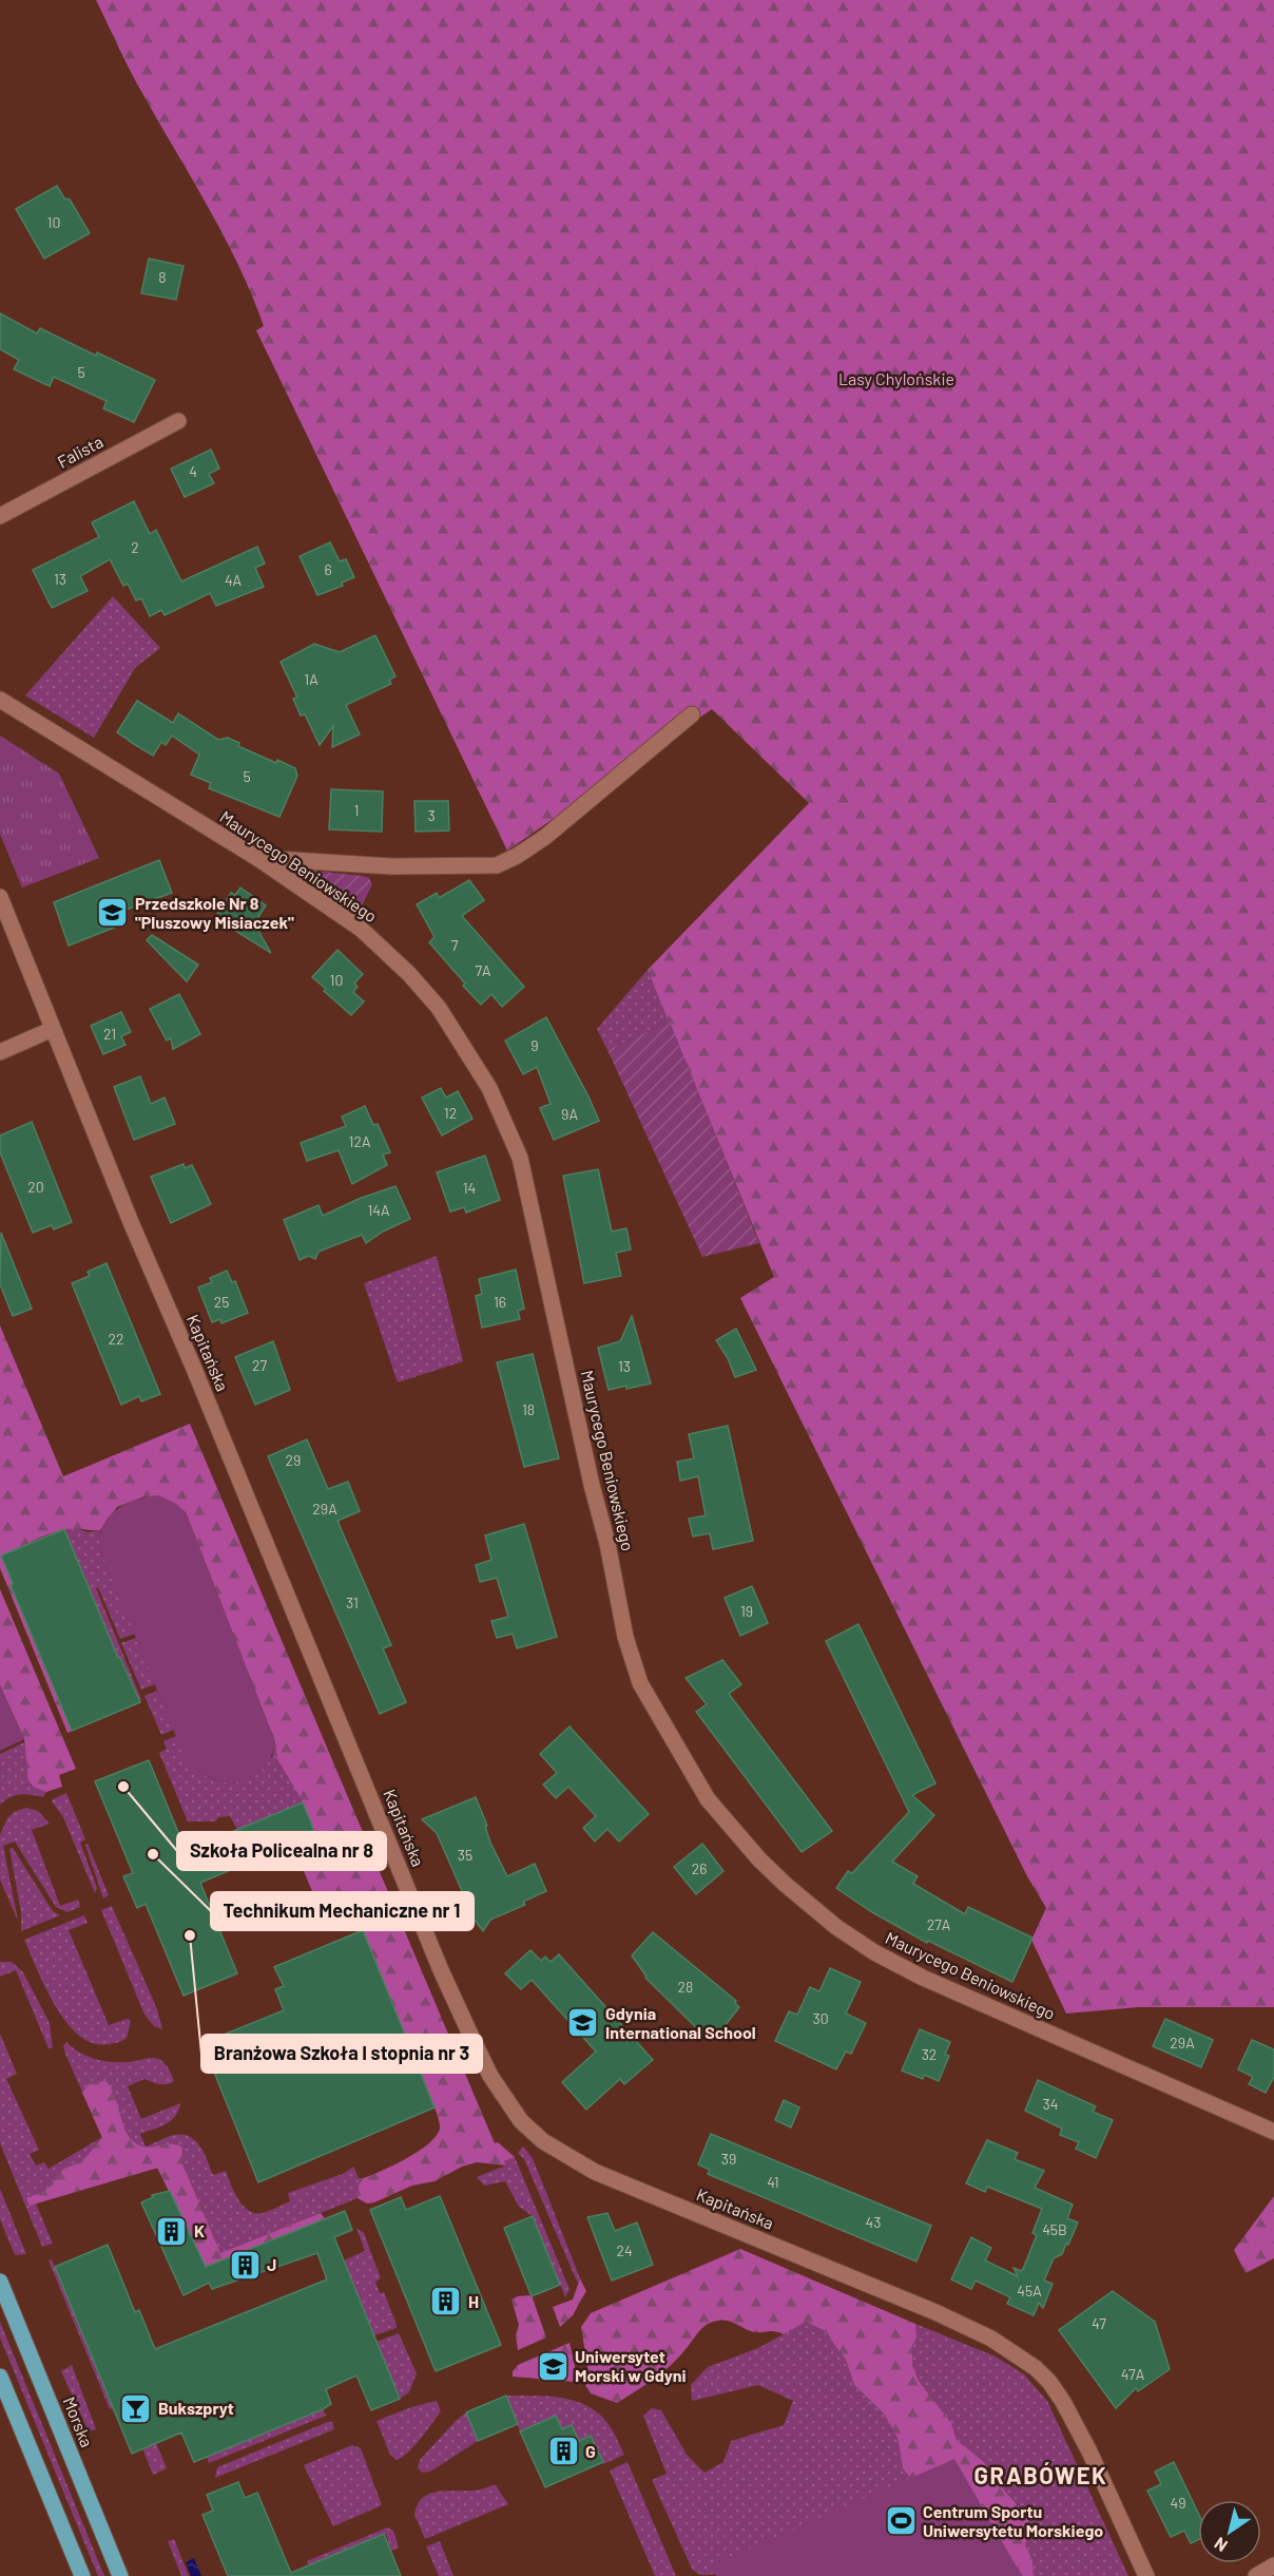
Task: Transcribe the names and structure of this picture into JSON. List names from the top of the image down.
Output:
{
  "streets": {
    "main road": ["Morska"],
    "street": ["Falista", "Maurycego Beniowskiego", "Kapitańska"]
  },
  "districts": ["GRABÓWEK"],
  "parks": ["Lasy Chylońskie"],
  "places": {
    "school or university": ["Przedszkole Nr 8 \"Pluszowy Misiaczek\"", "Gdynia International School", "Uniwersytet Morski w Gdyni"],
    "other": ["Szkoła Policealna nr 8", "Technikum Mechaniczne nr 1", "Branżowa Szkoła I stopnia nr 3"],
    "building": [
      "K",
      "J",
      "H",
      "G"
    ],
    "bar": ["Bukszpryt"],
    "sports": ["Centrum Sportu Uniwersytetu Morskiego"]
  },
  "house_numbers": [
    "10",
    "8",
    "5",
    "4",
    "2",
    "6",
    "13",
    "4A",
    "1A",
    "5",
    "1",
    "3",
    "7",
    "7A",
    "10",
    "21",
    "9",
    "12",
    "9A",
    "12A",
    "20",
    "14",
    "14A",
    "25",
    "16",
    "22",
    "27",
    "13",
    "18",
    "29",
    "29A",
    "31",
    "19",
    "35",
    "26",
    "27A",
    "28",
    "30",
    "29A",
    "32",
    "34",
    "39",
    "41",
    "43",
    "45B",
    "24",
    "45A",
    "47",
    "47A",
    "49"
  ],
  "north": "bottom left"
}
